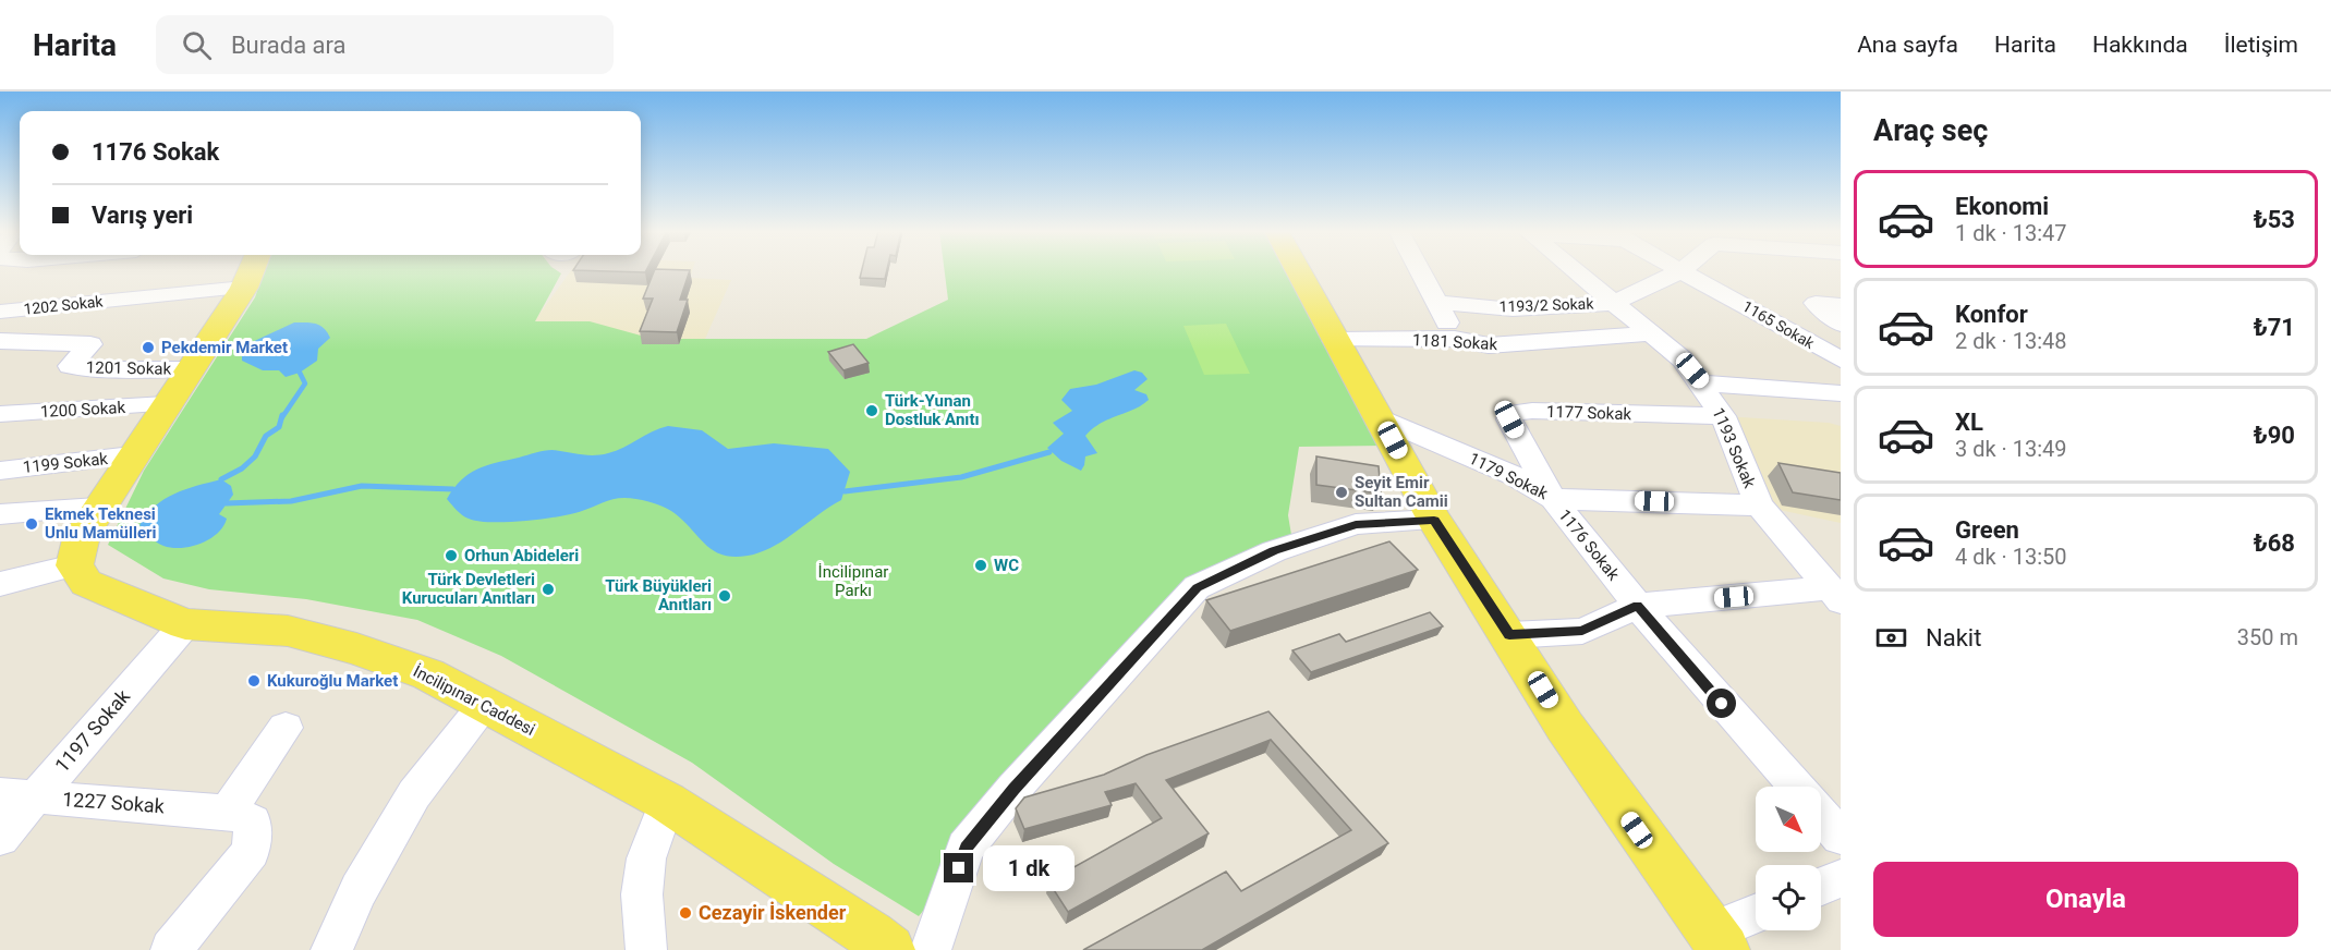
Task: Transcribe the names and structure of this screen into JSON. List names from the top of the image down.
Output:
{
  "streets": {
    "main road": ["İncilipınar Caddesi"],
    "street": [
      "1202 Sokak",
      "1193/2 Sokak",
      "1165 Sokak",
      "1181 Sokak",
      "1201 Sokak",
      "1200 Sokak",
      "1177 Sokak",
      "1193 Sokak",
      "1199 Sokak",
      "1179 Sokak",
      "1176 Sokak",
      "1197 Sokak",
      "1227 Sokak"
    ]
  },
  "crossings": [
    ["1193/2 Sokak", "1193 Sokak"],
    ["1181 Sokak", "1193 Sokak"],
    ["1177 Sokak", "1193 Sokak"],
    ["1177 Sokak", "1179 Sokak"],
    ["1177 Sokak", "1176 Sokak"],
    ["1193 Sokak", "1179 Sokak"],
    ["1179 Sokak", "1176 Sokak"],
    ["İncilipınar Caddesi", "1197 Sokak"],
    ["1197 Sokak", "1227 Sokak"]
  ],
  "parks": ["İncilipınar Parkı"],
  "places": [
    "Pekdemir Market",
    "Türk-Yunan Dostluk Anıtı",
    "Seyit Emir Sultan Camii",
    "Ekmek Teknesi Unlu Mamülleri",
    "Orhun Abideleri",
    "WC",
    "Türk Devletleri Kurucuları Anıtları",
    "Türk Büyükleri Anıtları",
    "Kukuroğlu Market",
    "Cezayir İskender"
  ],
  "north": "bottom right",
  "page": {
    "header": "Harita",
    "search": "Burada ara",
    "nav": [
      "Ana sayfa",
      "Harita",
      "Hakkında",
      "İletişim"
    ],
    "heading": "Araç seç",
    "banner": ["1176 Sokak", "Varış yeri"],
    "list": [
      {
        "name": "Ekonomi",
        "note": "1 dk · 13:47",
        "value": "₺53"
      },
      {
        "name": "Konfor",
        "note": "2 dk · 13:48",
        "value": "₺71"
      },
      {
        "name": "XL",
        "note": "3 dk · 13:49",
        "value": "₺90"
      },
      {
        "name": "Green",
        "note": "4 dk · 13:50",
        "value": "₺68"
      }
    ],
    "pay": ["Nakit", "350 m"],
    "bubble": "1 dk",
    "buttons": "Onayla"
  }
}
